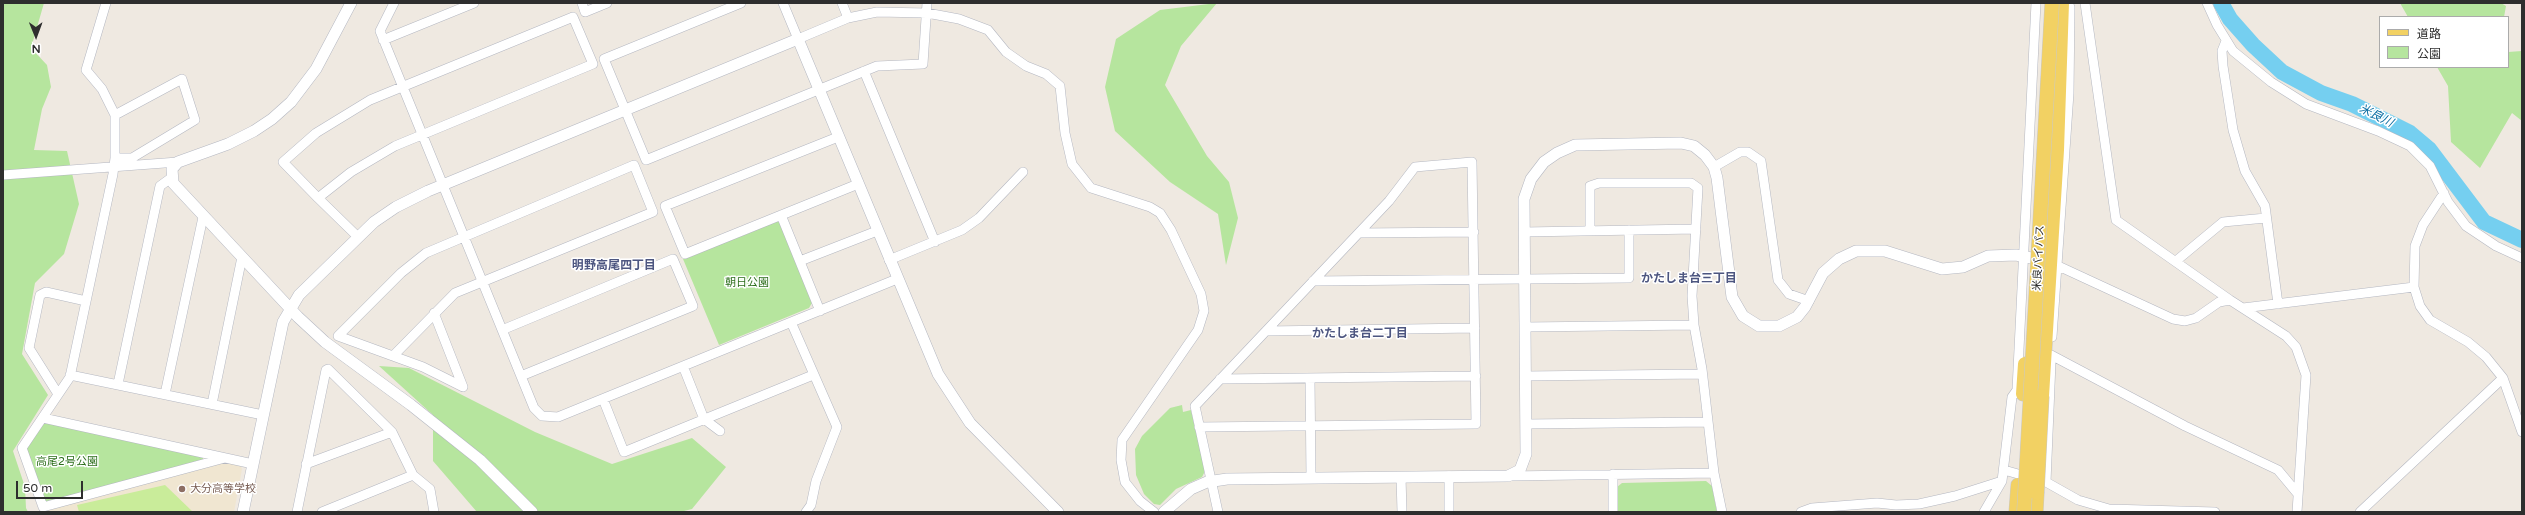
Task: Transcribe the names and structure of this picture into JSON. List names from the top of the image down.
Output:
{
  "streets": {
    "main road": ["米良バイパス"]
  },
  "districts": ["明野高尾四丁目", "かたしま台三丁目", "かたしま台二丁目"],
  "water": ["米良川"],
  "parks": ["朝日公園", "高尾2号公園"],
  "places": ["大分高等学校"],
  "legend": ["道路", "公園"],
  "scale_bar": "50 m",
  "north": "bottom"
}
